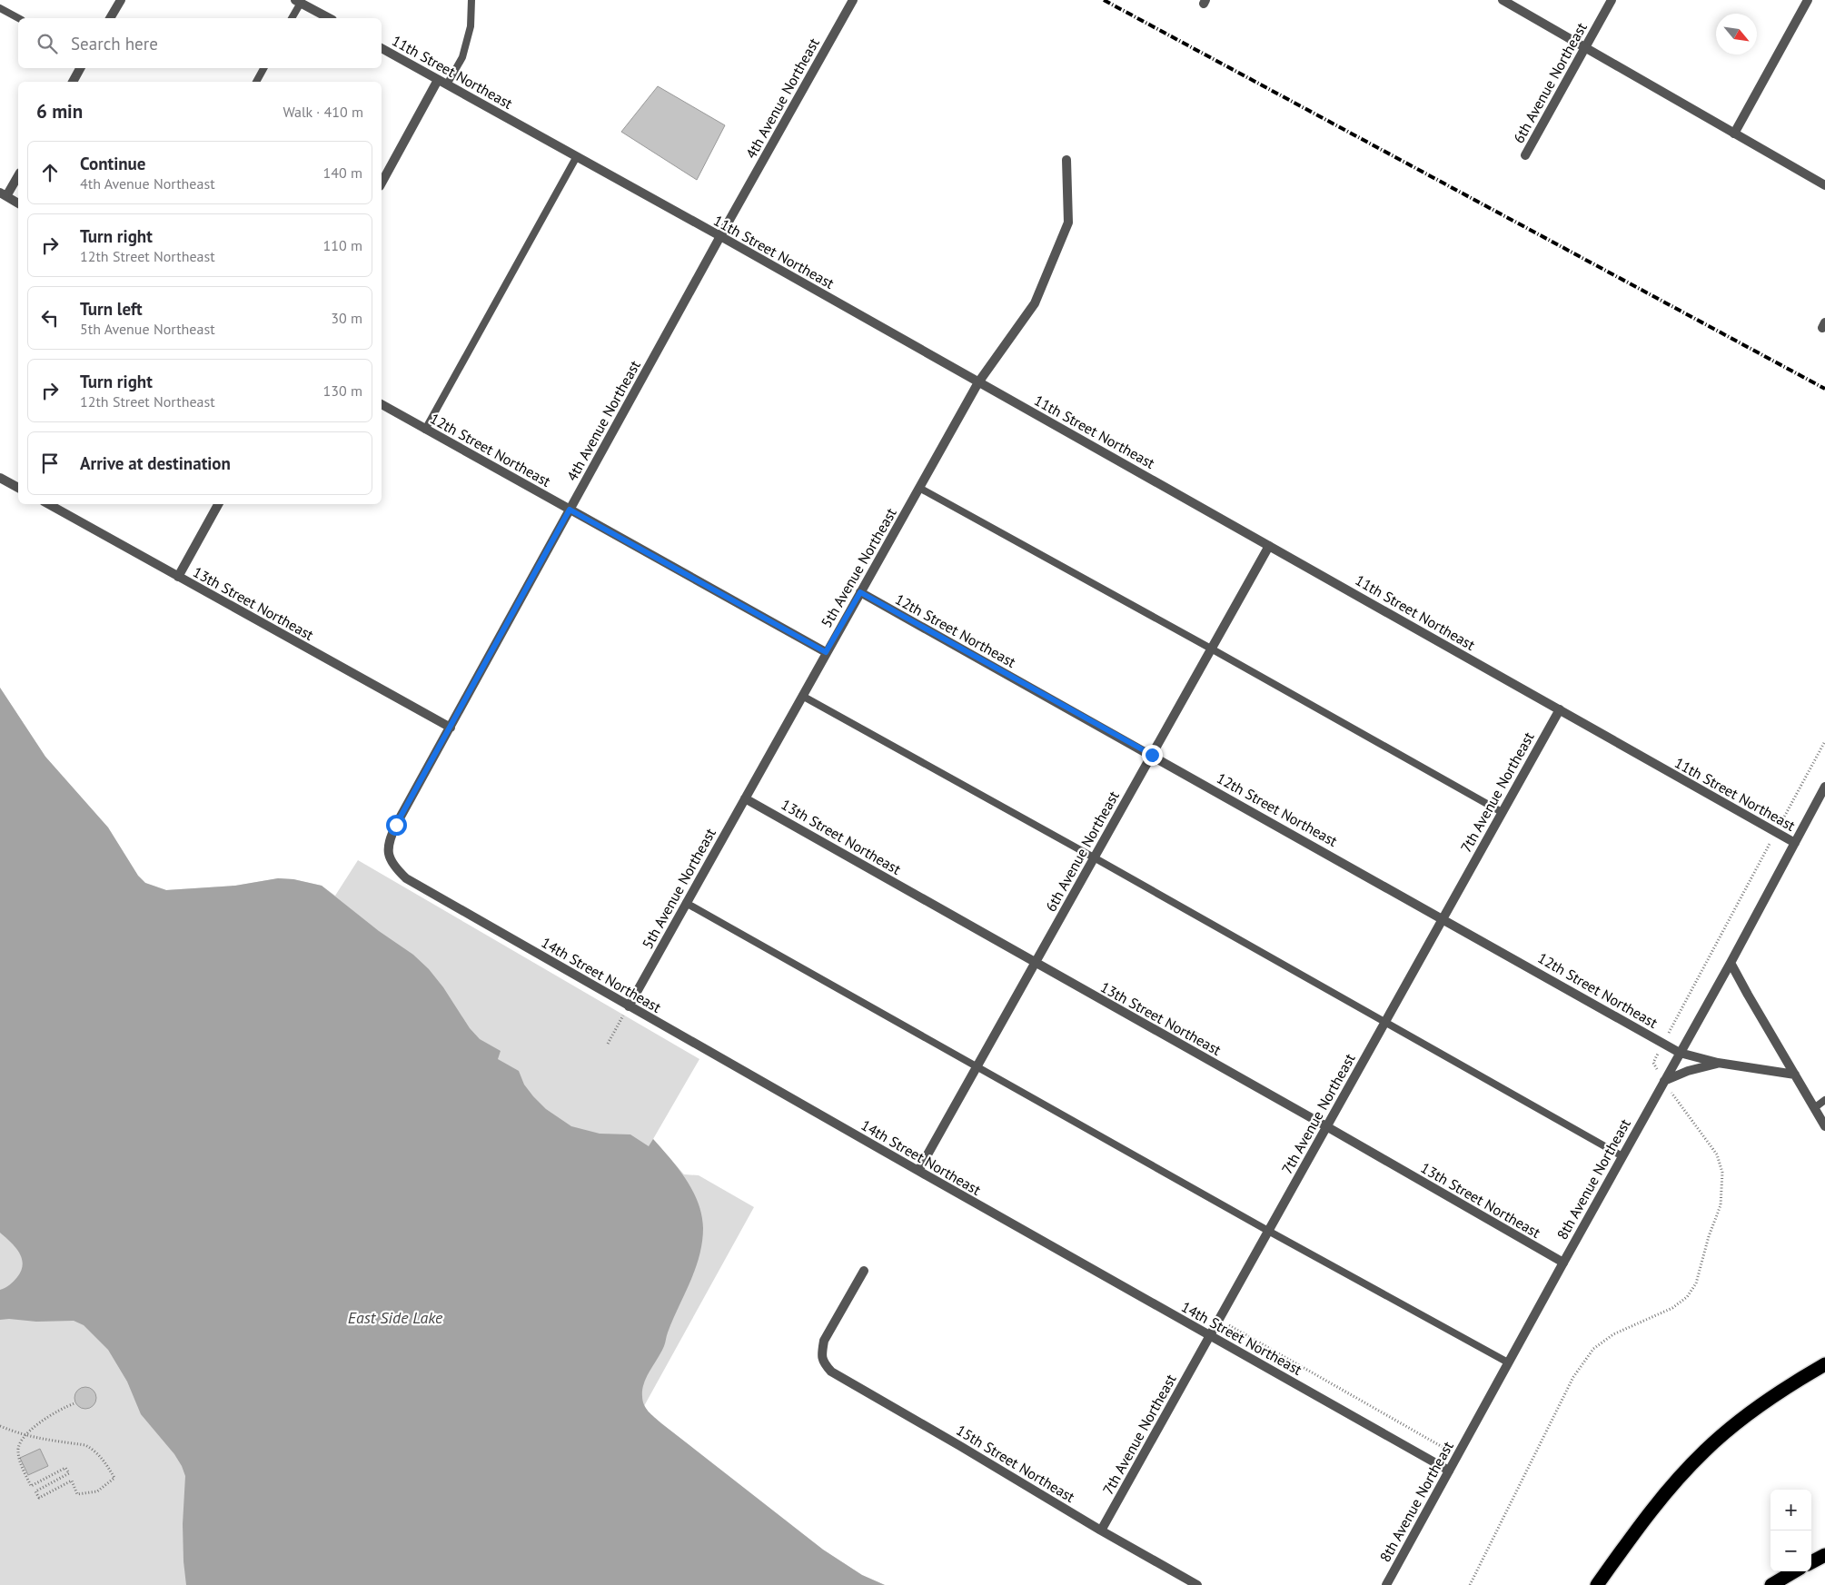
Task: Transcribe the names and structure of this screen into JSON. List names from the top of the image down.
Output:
{
  "streets": {
    "street": [
      "11th Street Northeast",
      "6th Avenue Northeast",
      "4th Avenue Northeast",
      "12th Street Northeast",
      "5th Avenue Northeast",
      "13th Street Northeast",
      "7th Avenue Northeast",
      "14th Street Northeast",
      "8th Avenue Northeast",
      "15th Street Northeast"
    ]
  },
  "crossings": [
    ["11th Street Northeast", "6th Avenue Northeast"],
    ["11th Street Northeast", "4th Avenue Northeast"],
    ["11th Street Northeast", "5th Avenue Northeast"],
    ["11th Street Northeast", "7th Avenue Northeast"],
    ["11th Street Northeast", "8th Avenue Northeast"],
    ["6th Avenue Northeast", "12th Street Northeast"],
    ["6th Avenue Northeast", "13th Street Northeast"],
    ["6th Avenue Northeast", "14th Street Northeast"],
    ["4th Avenue Northeast", "12th Street Northeast"],
    ["4th Avenue Northeast", "13th Street Northeast"],
    ["4th Avenue Northeast", "14th Street Northeast"],
    ["12th Street Northeast", "5th Avenue Northeast"],
    ["12th Street Northeast", "7th Avenue Northeast"],
    ["12th Street Northeast", "8th Avenue Northeast"],
    ["5th Avenue Northeast", "13th Street Northeast"],
    ["5th Avenue Northeast", "14th Street Northeast"],
    ["13th Street Northeast", "7th Avenue Northeast"],
    ["13th Street Northeast", "8th Avenue Northeast"],
    ["7th Avenue Northeast", "14th Street Northeast"],
    ["7th Avenue Northeast", "15th Street Northeast"],
    ["14th Street Northeast", "8th Avenue Northeast"]
  ],
  "water": ["East Side Lake"],
  "north": "bottom right",
  "page": {
    "search": "Search here",
    "heading": ["6 min", "Walk · 410 m"],
    "list": [
      ["Continue", "4th Avenue Northeast", "140 m"],
      ["Turn right", "12th Street Northeast", "110 m"],
      ["Turn left", "5th Avenue Northeast", "30 m"],
      ["Turn right", "12th Street Northeast", "130 m"],
      "Arrive at destination"
    ],
    "map_buttons": ["+", "−"]
  }
}
